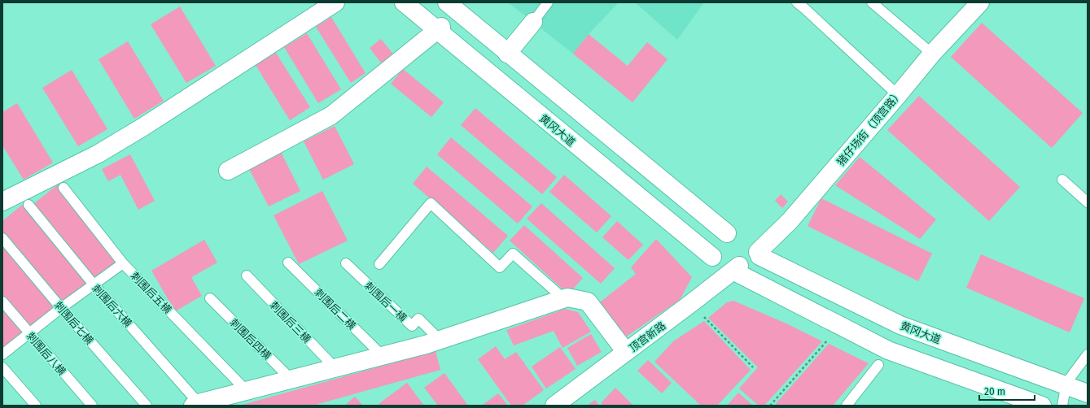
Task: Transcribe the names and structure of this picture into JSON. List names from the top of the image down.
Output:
{
  "streets": {
    "main road": ["猪仔场街（顶宫路）", "黄冈大道", "顶宫新路"],
    "lane": [
      "刺围后五横",
      "刺围后一横",
      "刺围后六横",
      "刺围后二横",
      "刺围后三横",
      "刺围后七横",
      "刺围后四横",
      "刺围后八横"
    ]
  },
  "crossings": [
    ["猪仔场街（顶宫路）", "黄冈大道"]
  ],
  "scale_bar": "20 m"
}
